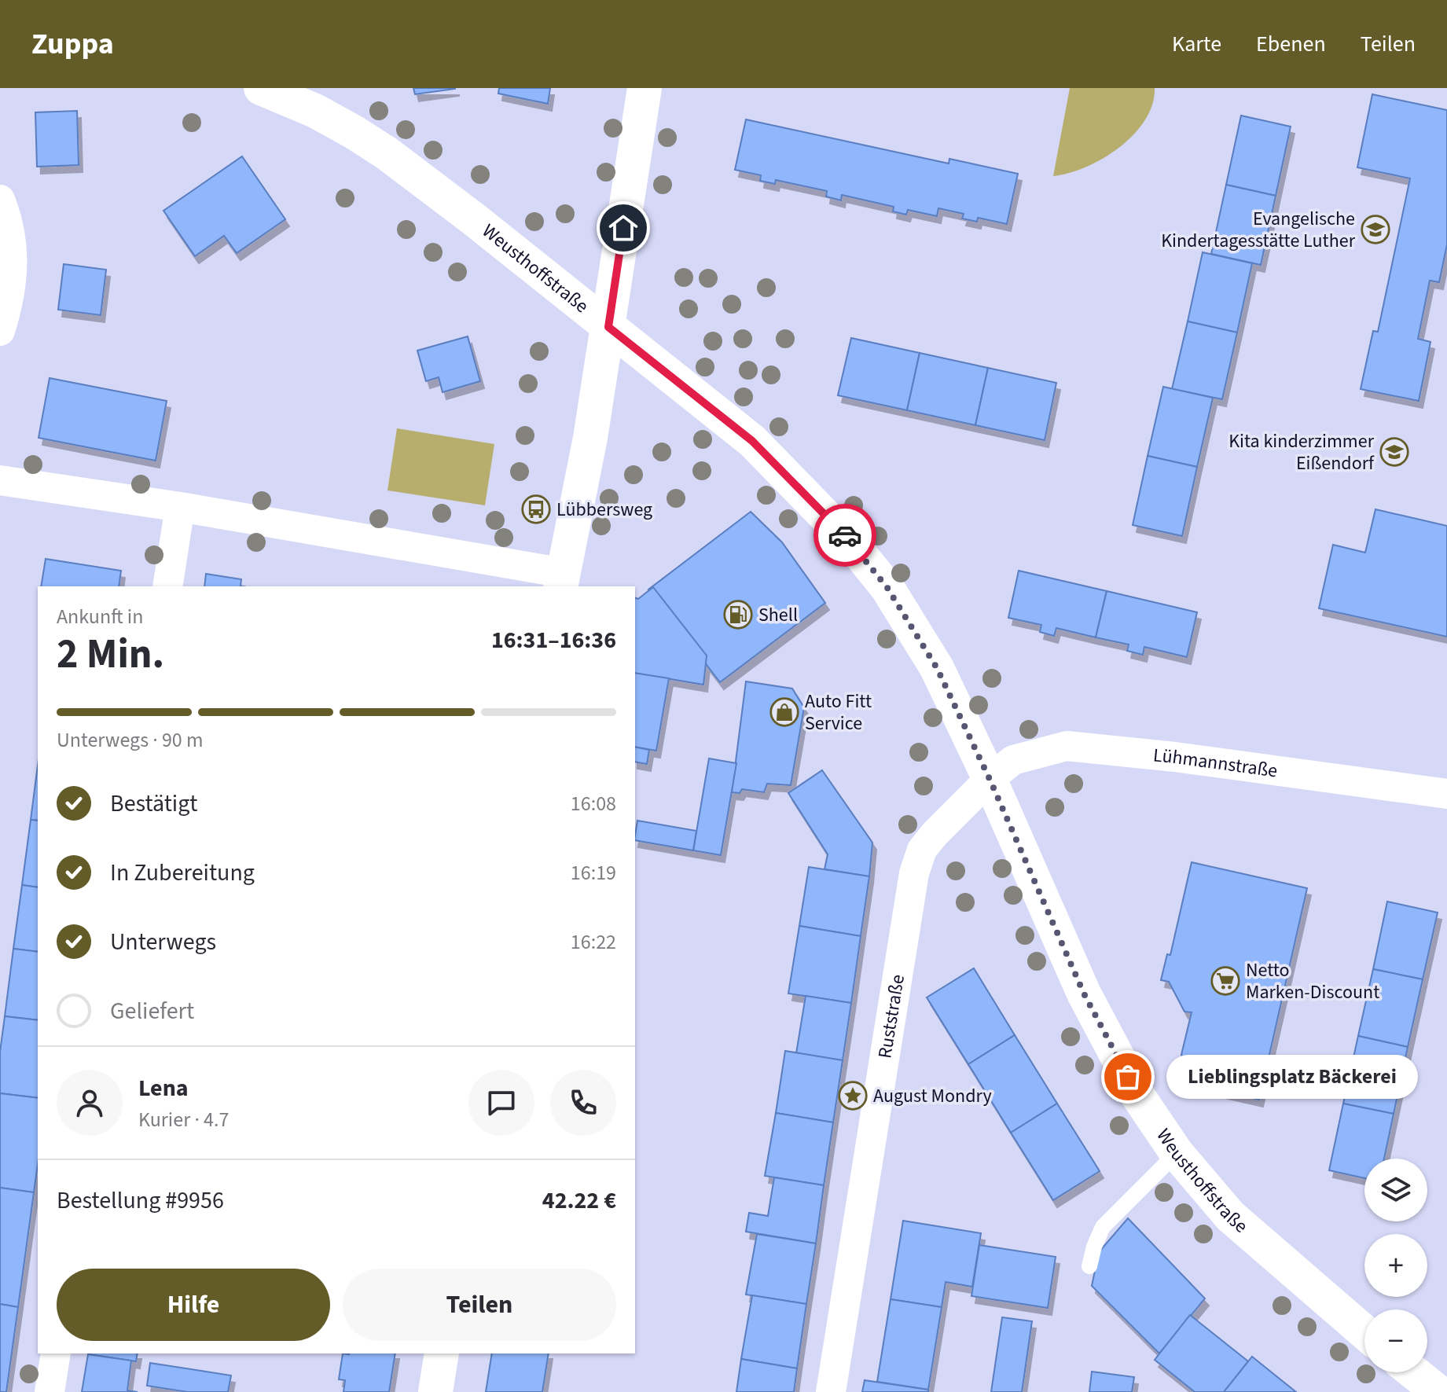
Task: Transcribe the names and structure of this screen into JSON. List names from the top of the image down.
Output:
{
  "streets": {
    "street": ["Weusthoffstraße", "Lühmannstraße", "Ruststraße"]
  },
  "crossings": [
    ["Weusthoffstraße", "Lühmannstraße"],
    ["Weusthoffstraße", "Ruststraße"],
    ["Lühmannstraße", "Ruststraße"]
  ],
  "places": {
    "school or university": ["Evangelische Kindertagesstätte Luther", "Kita kinderzimmer Eißendorf"],
    "bus stop": ["Lübbersweg"],
    "fuel station": ["Shell"],
    "shop": ["Auto Fitt Service"],
    "supermarket": ["Netto Marken-Discount"],
    "other": ["Lieblingsplatz Bäckerei"],
    "place": ["August Mondry"]
  },
  "page": {
    "header": "Zuppa",
    "nav": ["Karte", "Ebenen", "Teilen"],
    "heading": ["2 Min.", "Ankunft in", "16:31–16:36"],
    "panel": [
      "Lena",
      "Kurier · 4.7",
      "Bestellung #9956",
      "42.22 €"
    ],
    "bar": "Unterwegs · 90 m",
    "list": [
      ["Bestätigt", "16:08"],
      ["In Zubereitung", "16:19"],
      ["Unterwegs", "16:22"],
      "Geliefert"
    ],
    "bubble": "Lieblingsplatz Bäckerei",
    "map_buttons": ["+", "−"],
    "buttons": ["Hilfe", "Teilen"]
  }
}
